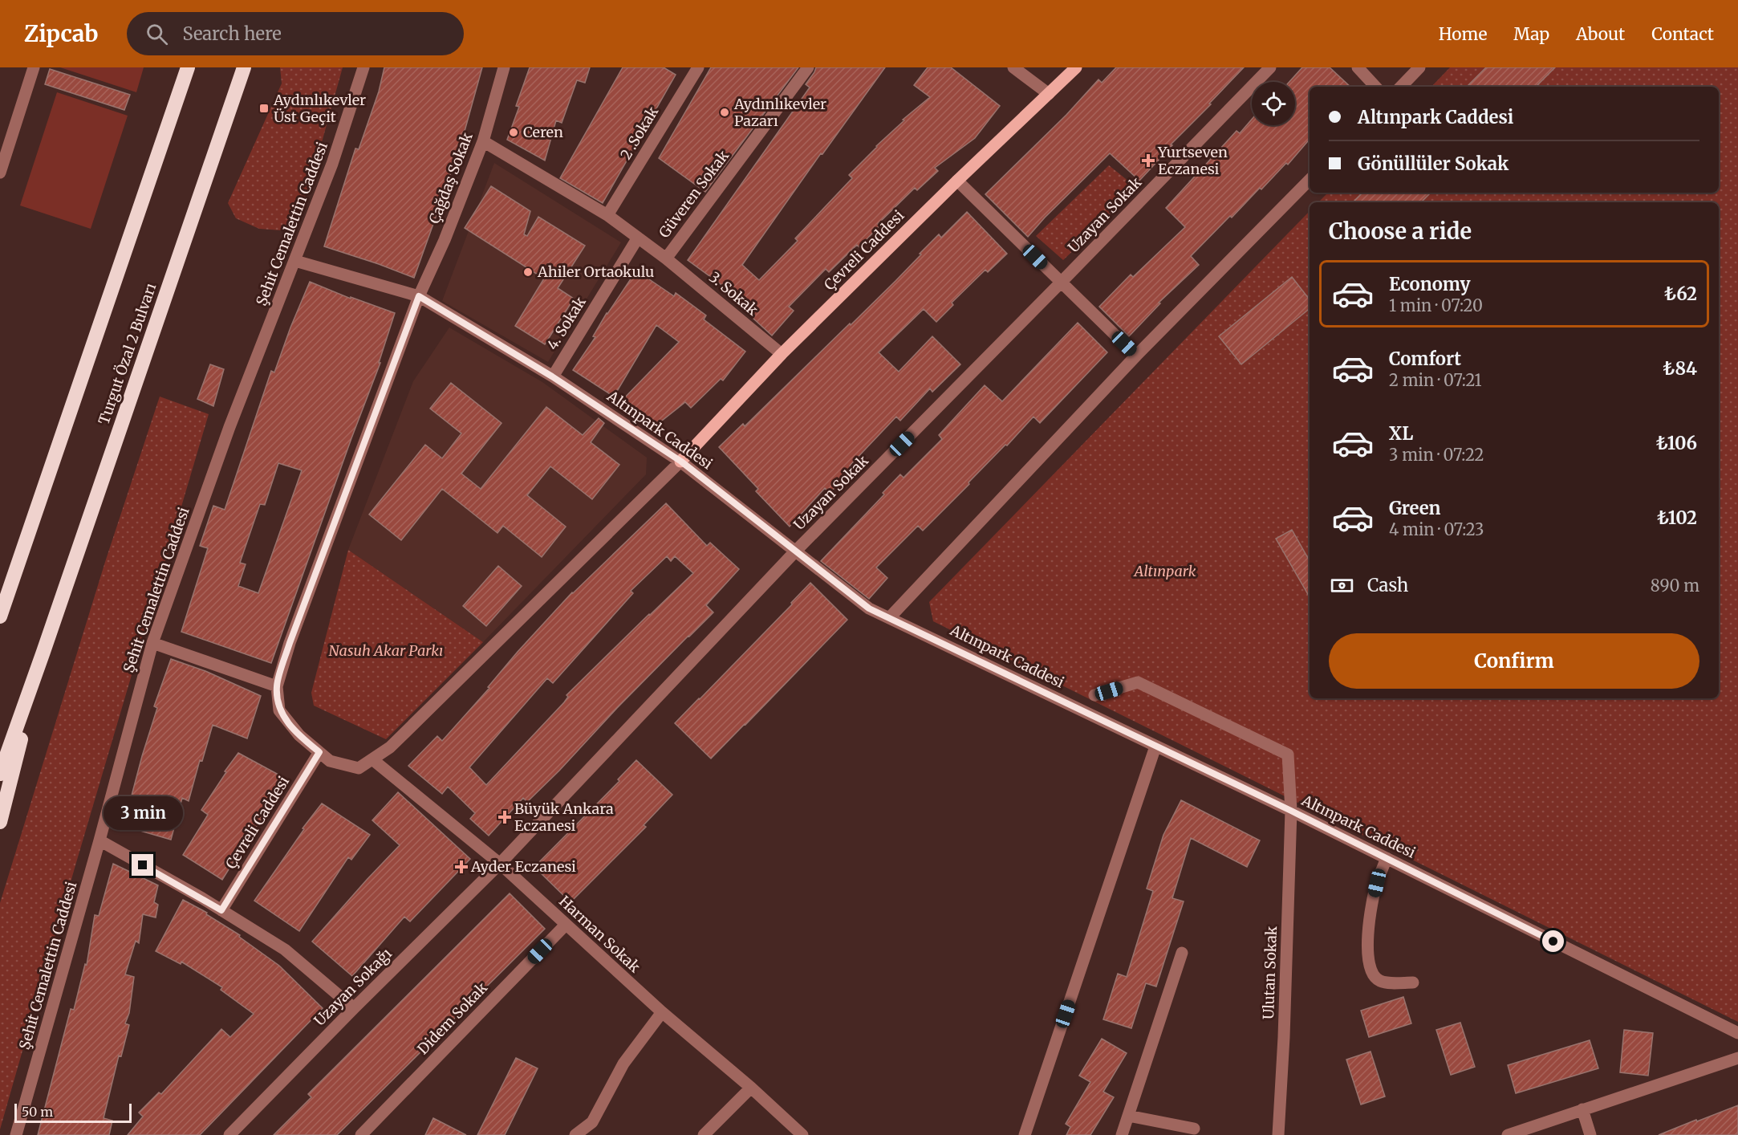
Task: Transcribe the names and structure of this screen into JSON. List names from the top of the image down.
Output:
{
  "streets": {
    "highway": ["Turgut Özal 2 Bulvarı"],
    "main road": ["Çevreli Caddesi"],
    "street": [
      "2 .Sokak",
      "Çağdaş Sokak",
      "Güveren Sokak",
      "Uzayan Sokak",
      "Şehit Cemalettin Caddesi",
      "3. Sokak",
      "4. Sokak",
      "Altınpark Caddesi",
      "Harman Sokak",
      "Ulutan Sokak",
      "Uzayan Sokağı",
      "Didem Sokak"
    ]
  },
  "crossings": [
    ["2 .Sokak", "Güveren Sokak"],
    ["Çağdaş Sokak", "Güveren Sokak"],
    ["Çağdaş Sokak", "Altınpark Caddesi"],
    ["Güveren Sokak", "3. Sokak"],
    ["Güveren Sokak", "4. Sokak"],
    ["Uzayan Sokak", "Altınpark Caddesi"],
    ["Uzayan Sokak", "Harman Sokak"],
    ["Uzayan Sokak", "Uzayan Sokağı"],
    ["Şehit Cemalettin Caddesi", "Altınpark Caddesi"],
    ["Çevreli Caddesi", "3. Sokak"],
    ["Çevreli Caddesi", "Altınpark Caddesi"],
    ["4. Sokak", "Altınpark Caddesi"],
    ["Altınpark Caddesi", "Ulutan Sokak"],
    ["Harman Sokak", "Uzayan Sokağı"],
    ["Harman Sokak", "Didem Sokak"]
  ],
  "parks": ["Altınpark", "Nasuh Akar Parkı"],
  "places": {
    "transit": ["Aydınlıkevler Üst Geçit"],
    "other": ["Aydınlıkevler Pazarı", "Ceren", "Ahiler Ortaokulu"],
    "health": ["Yurtseven Eczanesi", "Büyük Ankara Eczanesi", "Ayder Eczanesi"]
  },
  "scale_bar": "50 m",
  "page": {
    "header": "Zipcab",
    "search": "Search here",
    "nav": [
      "Home",
      "Map",
      "About",
      "Contact"
    ],
    "banner": ["Altınpark Caddesi", "Gönüllüler Sokak"],
    "heading": "Choose a ride",
    "list": [
      {
        "name": "Economy",
        "note": "1 min · 07:20",
        "value": "₺62"
      },
      {
        "name": "Comfort",
        "note": "2 min · 07:21",
        "value": "₺84"
      },
      {
        "name": "XL",
        "note": "3 min · 07:22",
        "value": "₺106"
      },
      {
        "name": "Green",
        "note": "4 min · 07:23",
        "value": "₺102"
      }
    ],
    "pay": ["Cash", "890 m"],
    "buttons": "Confirm",
    "bubble": "3 min",
    "scale": "50 m"
  }
}
